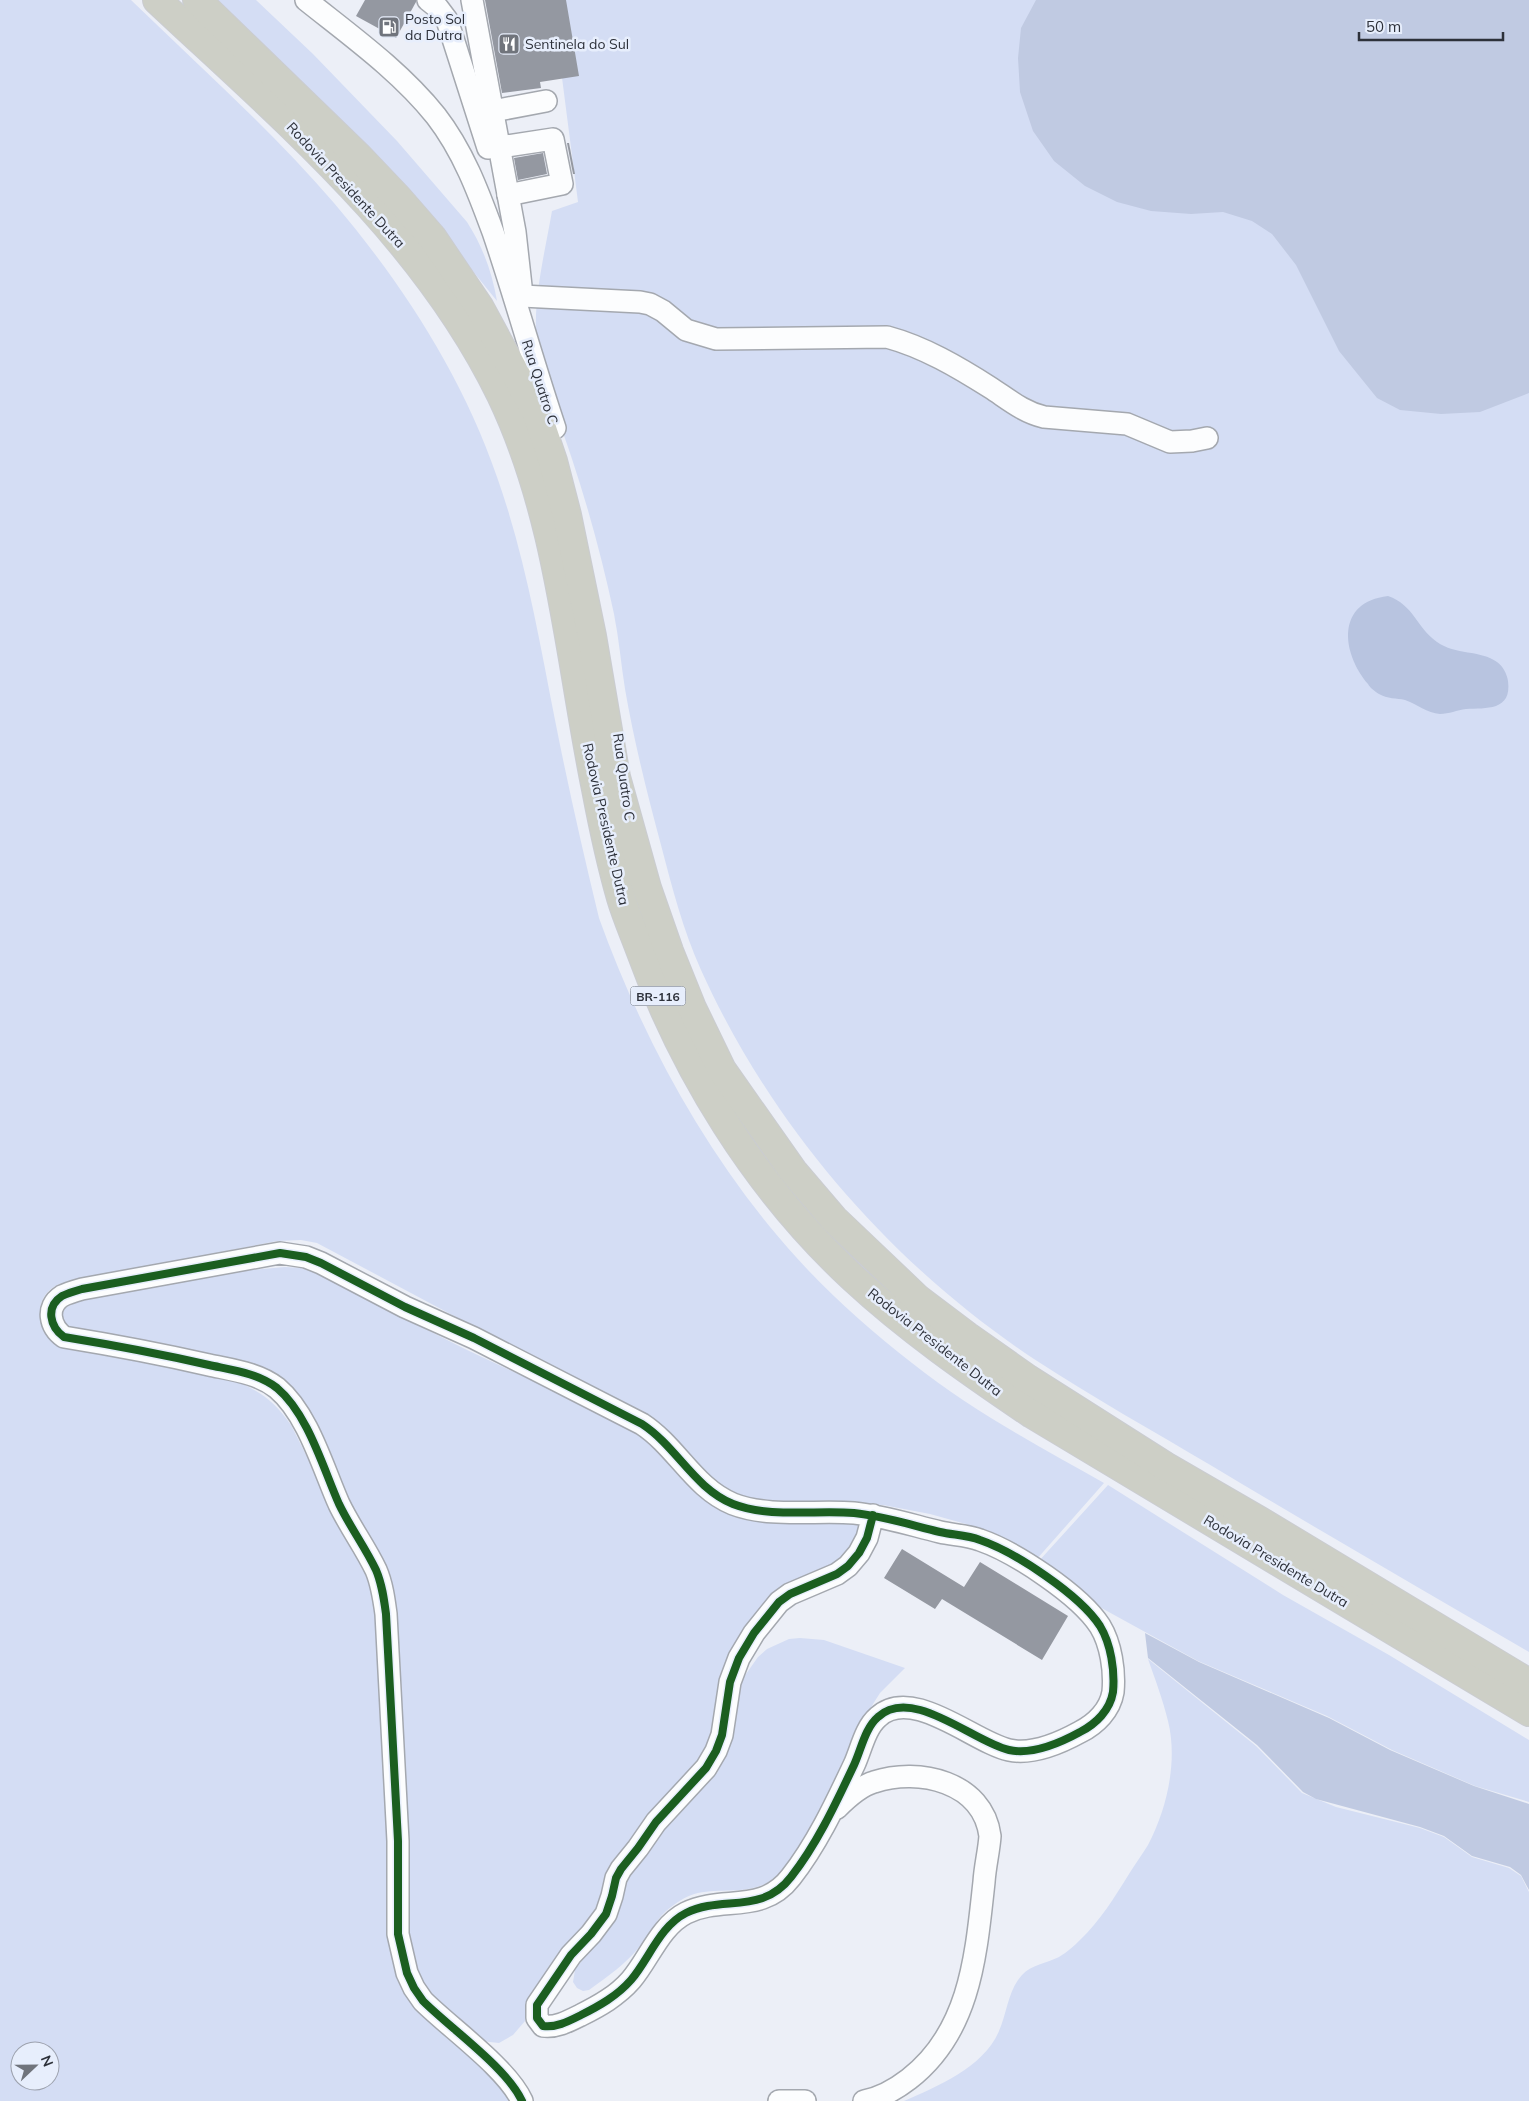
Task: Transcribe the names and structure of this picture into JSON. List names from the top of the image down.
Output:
{
  "streets": {
    "highway": ["Rodovia Presidente Dutra", "BR-116"],
    "street": ["Rua Quatro C"]
  },
  "crossings": [
    ["Rodovia Presidente Dutra", "Rua Quatro C"]
  ],
  "places": {
    "fuel station": ["Posto Sol da Dutra"],
    "restaurant": ["Sentinela do Sul"]
  },
  "scale_bar": "50 m",
  "north": "right"
}
